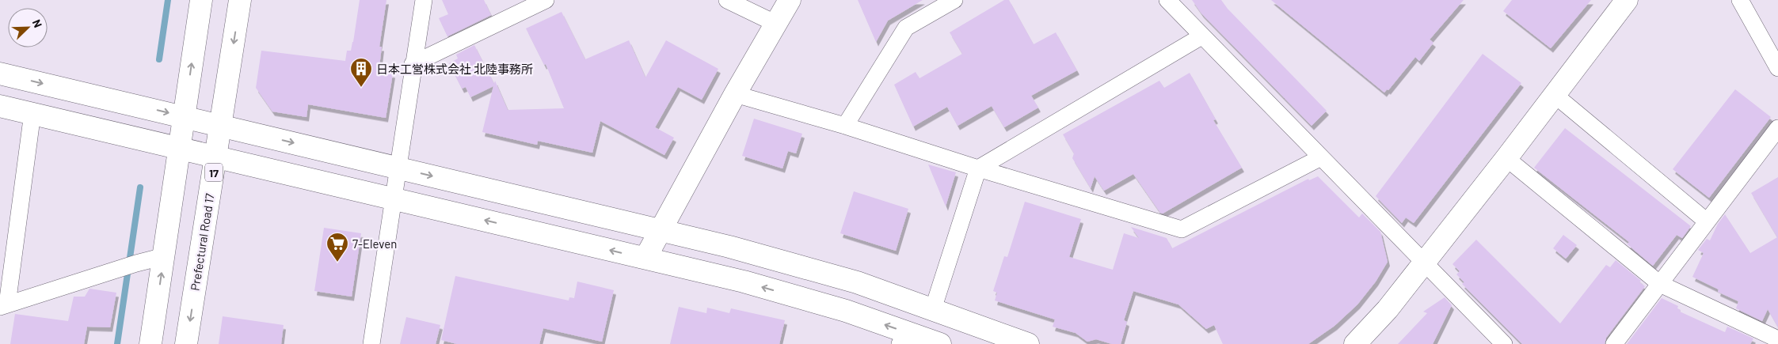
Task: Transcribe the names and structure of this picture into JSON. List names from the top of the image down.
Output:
{
  "streets": {
    "street": ["17", "Prefectural Road 17"]
  },
  "places": {
    "building": ["日本工営株式会社 北陸事務所"],
    "supermarket": ["7-Eleven"]
  },
  "north": "top right"
}
